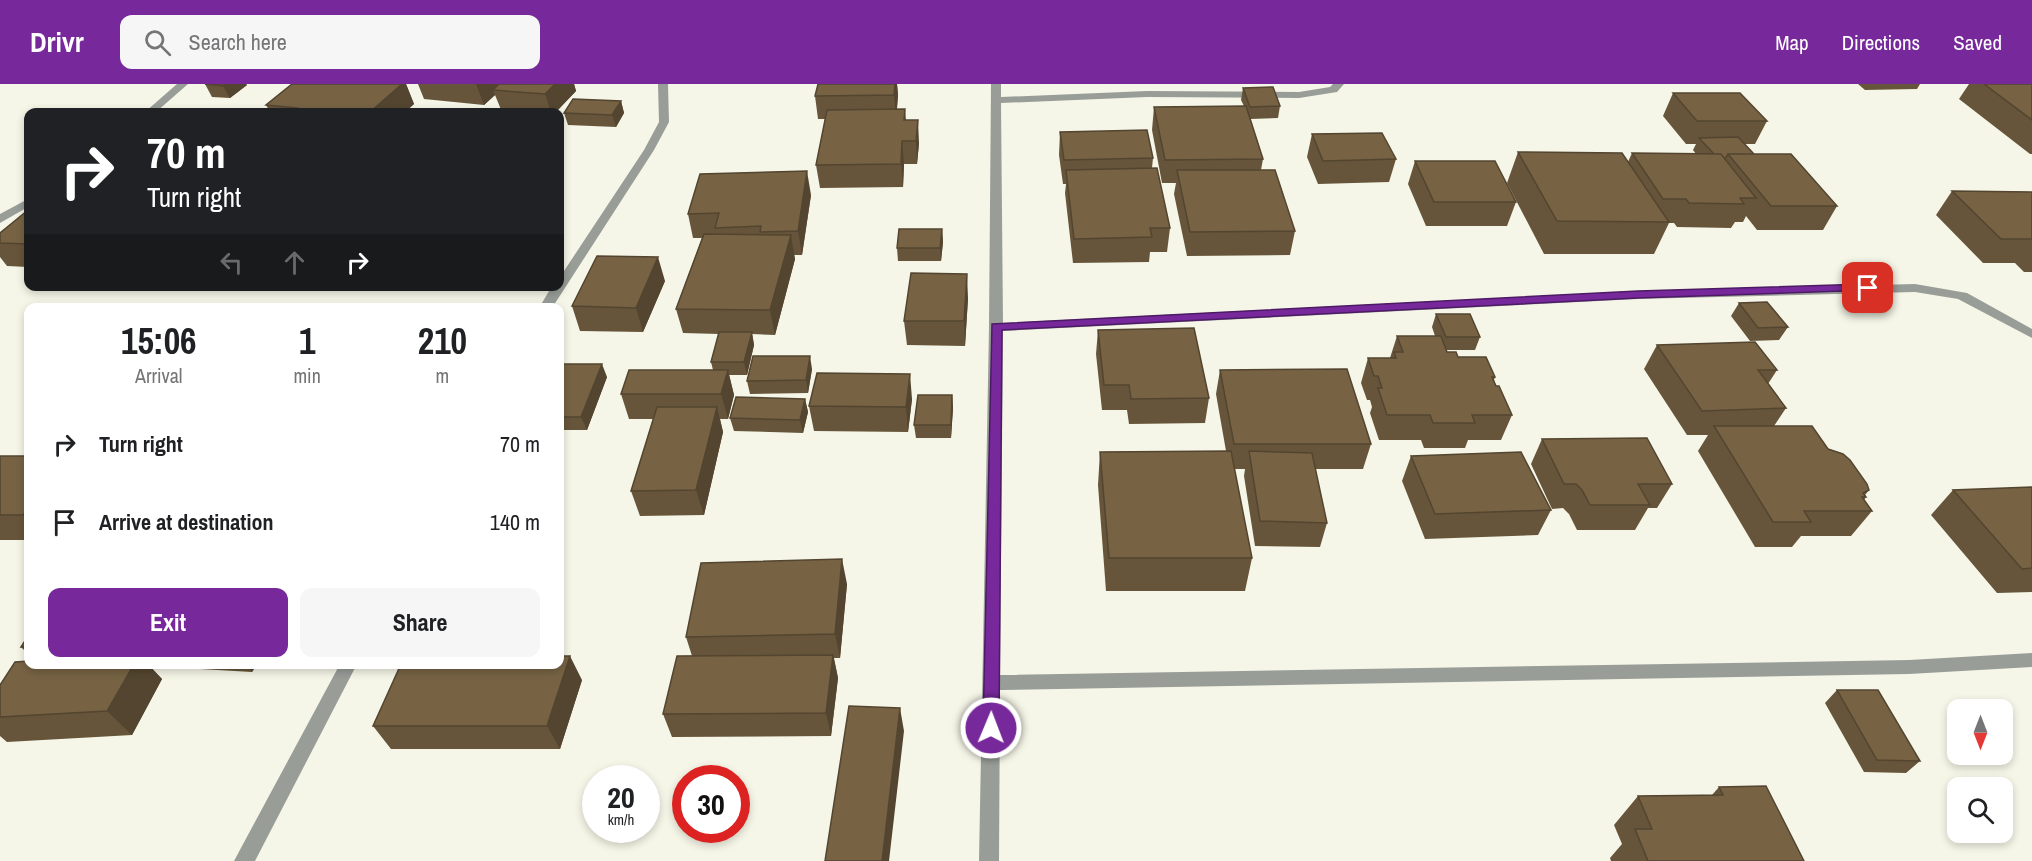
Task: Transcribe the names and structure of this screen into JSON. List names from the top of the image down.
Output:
{
  "north": "bottom",
  "page": {
    "header": "Drivr",
    "search": "Search here",
    "nav": ["Map", "Directions", "Saved"],
    "turn": ["70 m", "Turn right"],
    "eta": [
      "15:06",
      "Arrival",
      "1",
      "min",
      "210",
      "m"
    ],
    "list": [
      {
        "name": "Turn right",
        "value": "70 m"
      },
      {
        "name": "Arrive at destination",
        "value": "140 m"
      }
    ],
    "buttons": ["Exit", "Share"],
    "speed": "20 km/h",
    "limit": "30"
  }
}
